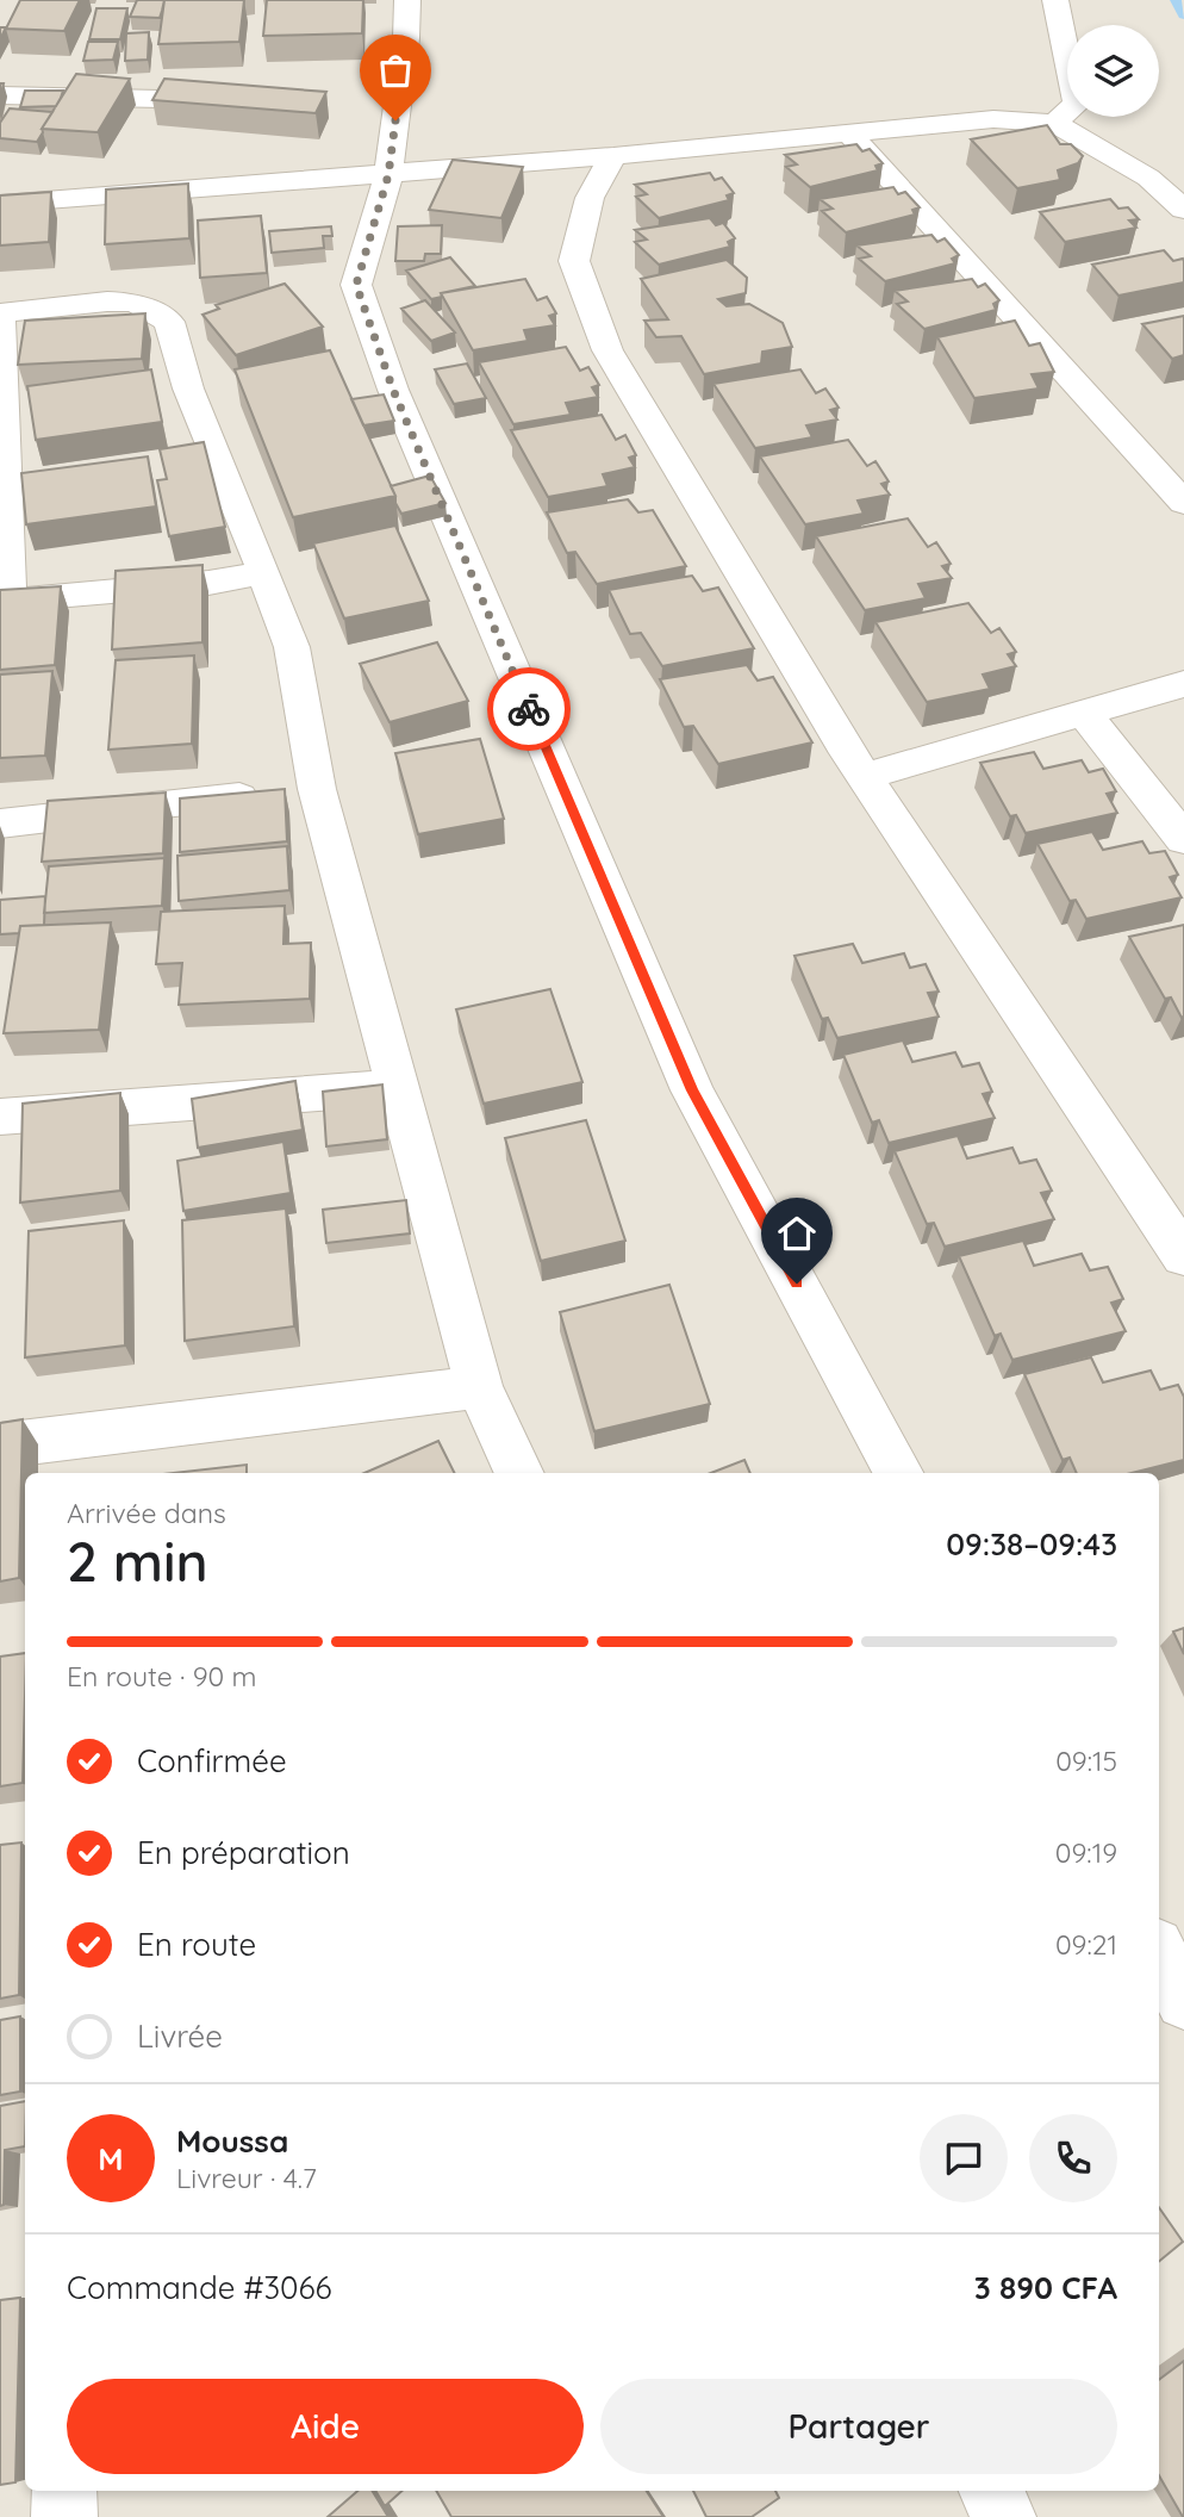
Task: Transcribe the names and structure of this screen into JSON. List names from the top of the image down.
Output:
{
  "page": {
    "heading": ["2 min", "Arrivée dans", "09:38–09:43"],
    "panel": [
      "Moussa",
      "Livreur · 4.7",
      "Commande #3066",
      "3 890 CFA"
    ],
    "bar": "En route · 90 m",
    "list": [
      ["Confirmée", "09:15"],
      ["En préparation", "09:19"],
      ["En route", "09:21"],
      "Livrée"
    ],
    "round": "M",
    "buttons": ["Aide", "Partager"]
  }
}
